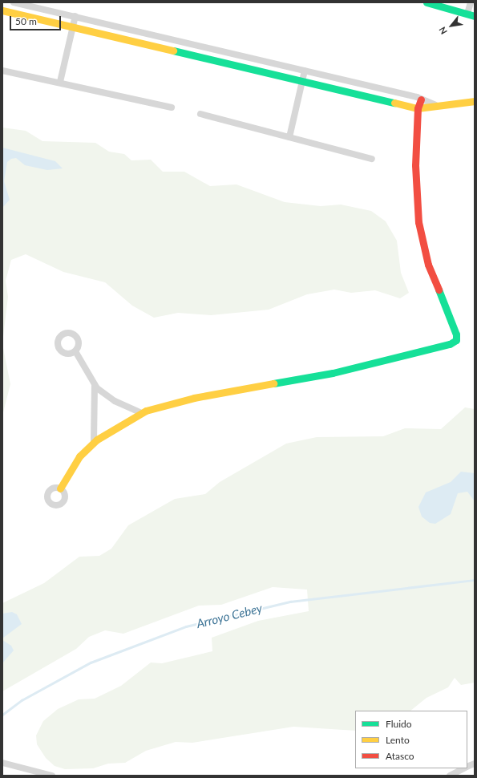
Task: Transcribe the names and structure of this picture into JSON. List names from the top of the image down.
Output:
{
  "water": ["Arroyo Cebey"],
  "legend": ["Fluido", "Lento", "Atasco"],
  "scale_bar": "50 m",
  "north": "bottom left"
}
